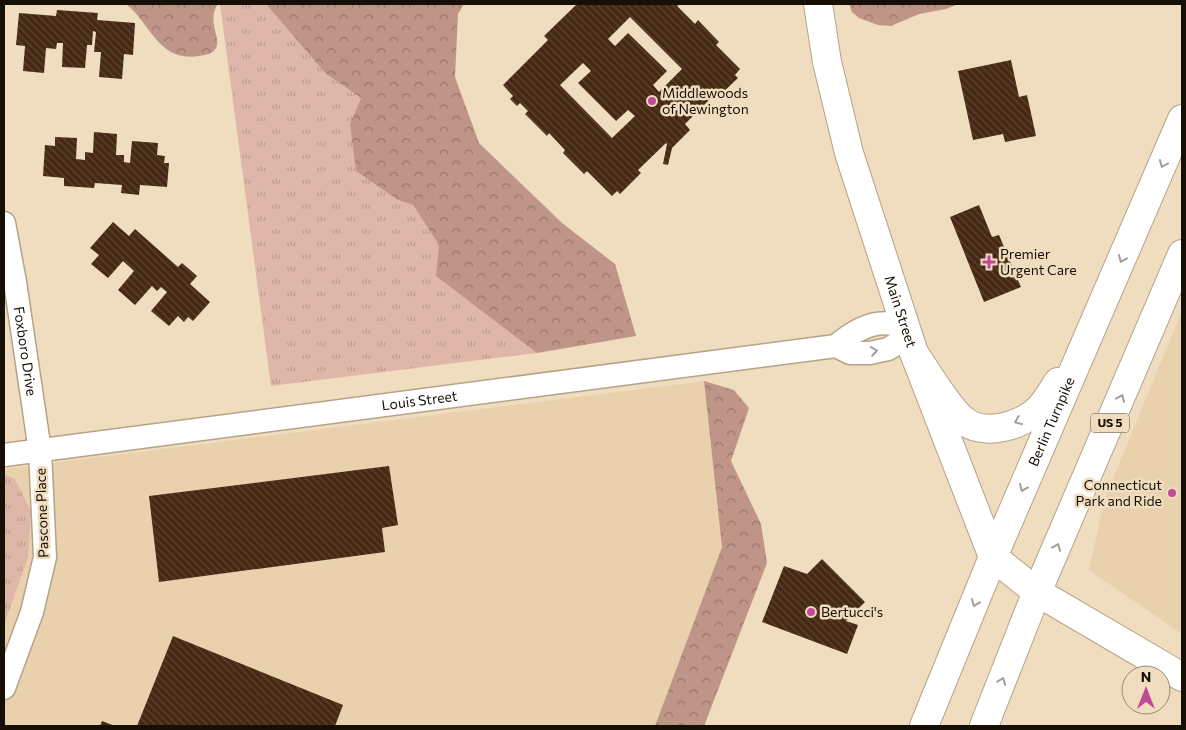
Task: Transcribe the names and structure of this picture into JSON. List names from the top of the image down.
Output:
{
  "streets": {
    "main road": ["Main Street", "Berlin Turnpike", "US 5"],
    "street": ["Foxboro Drive", "Louis Street", "Pascone Place"]
  },
  "crossings": [
    ["Main Street", "Louis Street"],
    ["Main Street", "Berlin Turnpike"],
    ["Foxboro Drive", "Louis Street"],
    ["Foxboro Drive", "Pascone Place"],
    ["Louis Street", "Pascone Place"]
  ],
  "places": {
    "other": ["Middlewoods of Newington", "Connecticut Park and Ride", "Bertucci's"],
    "health": ["Premier Urgent Care"]
  },
  "north": "top"
}
